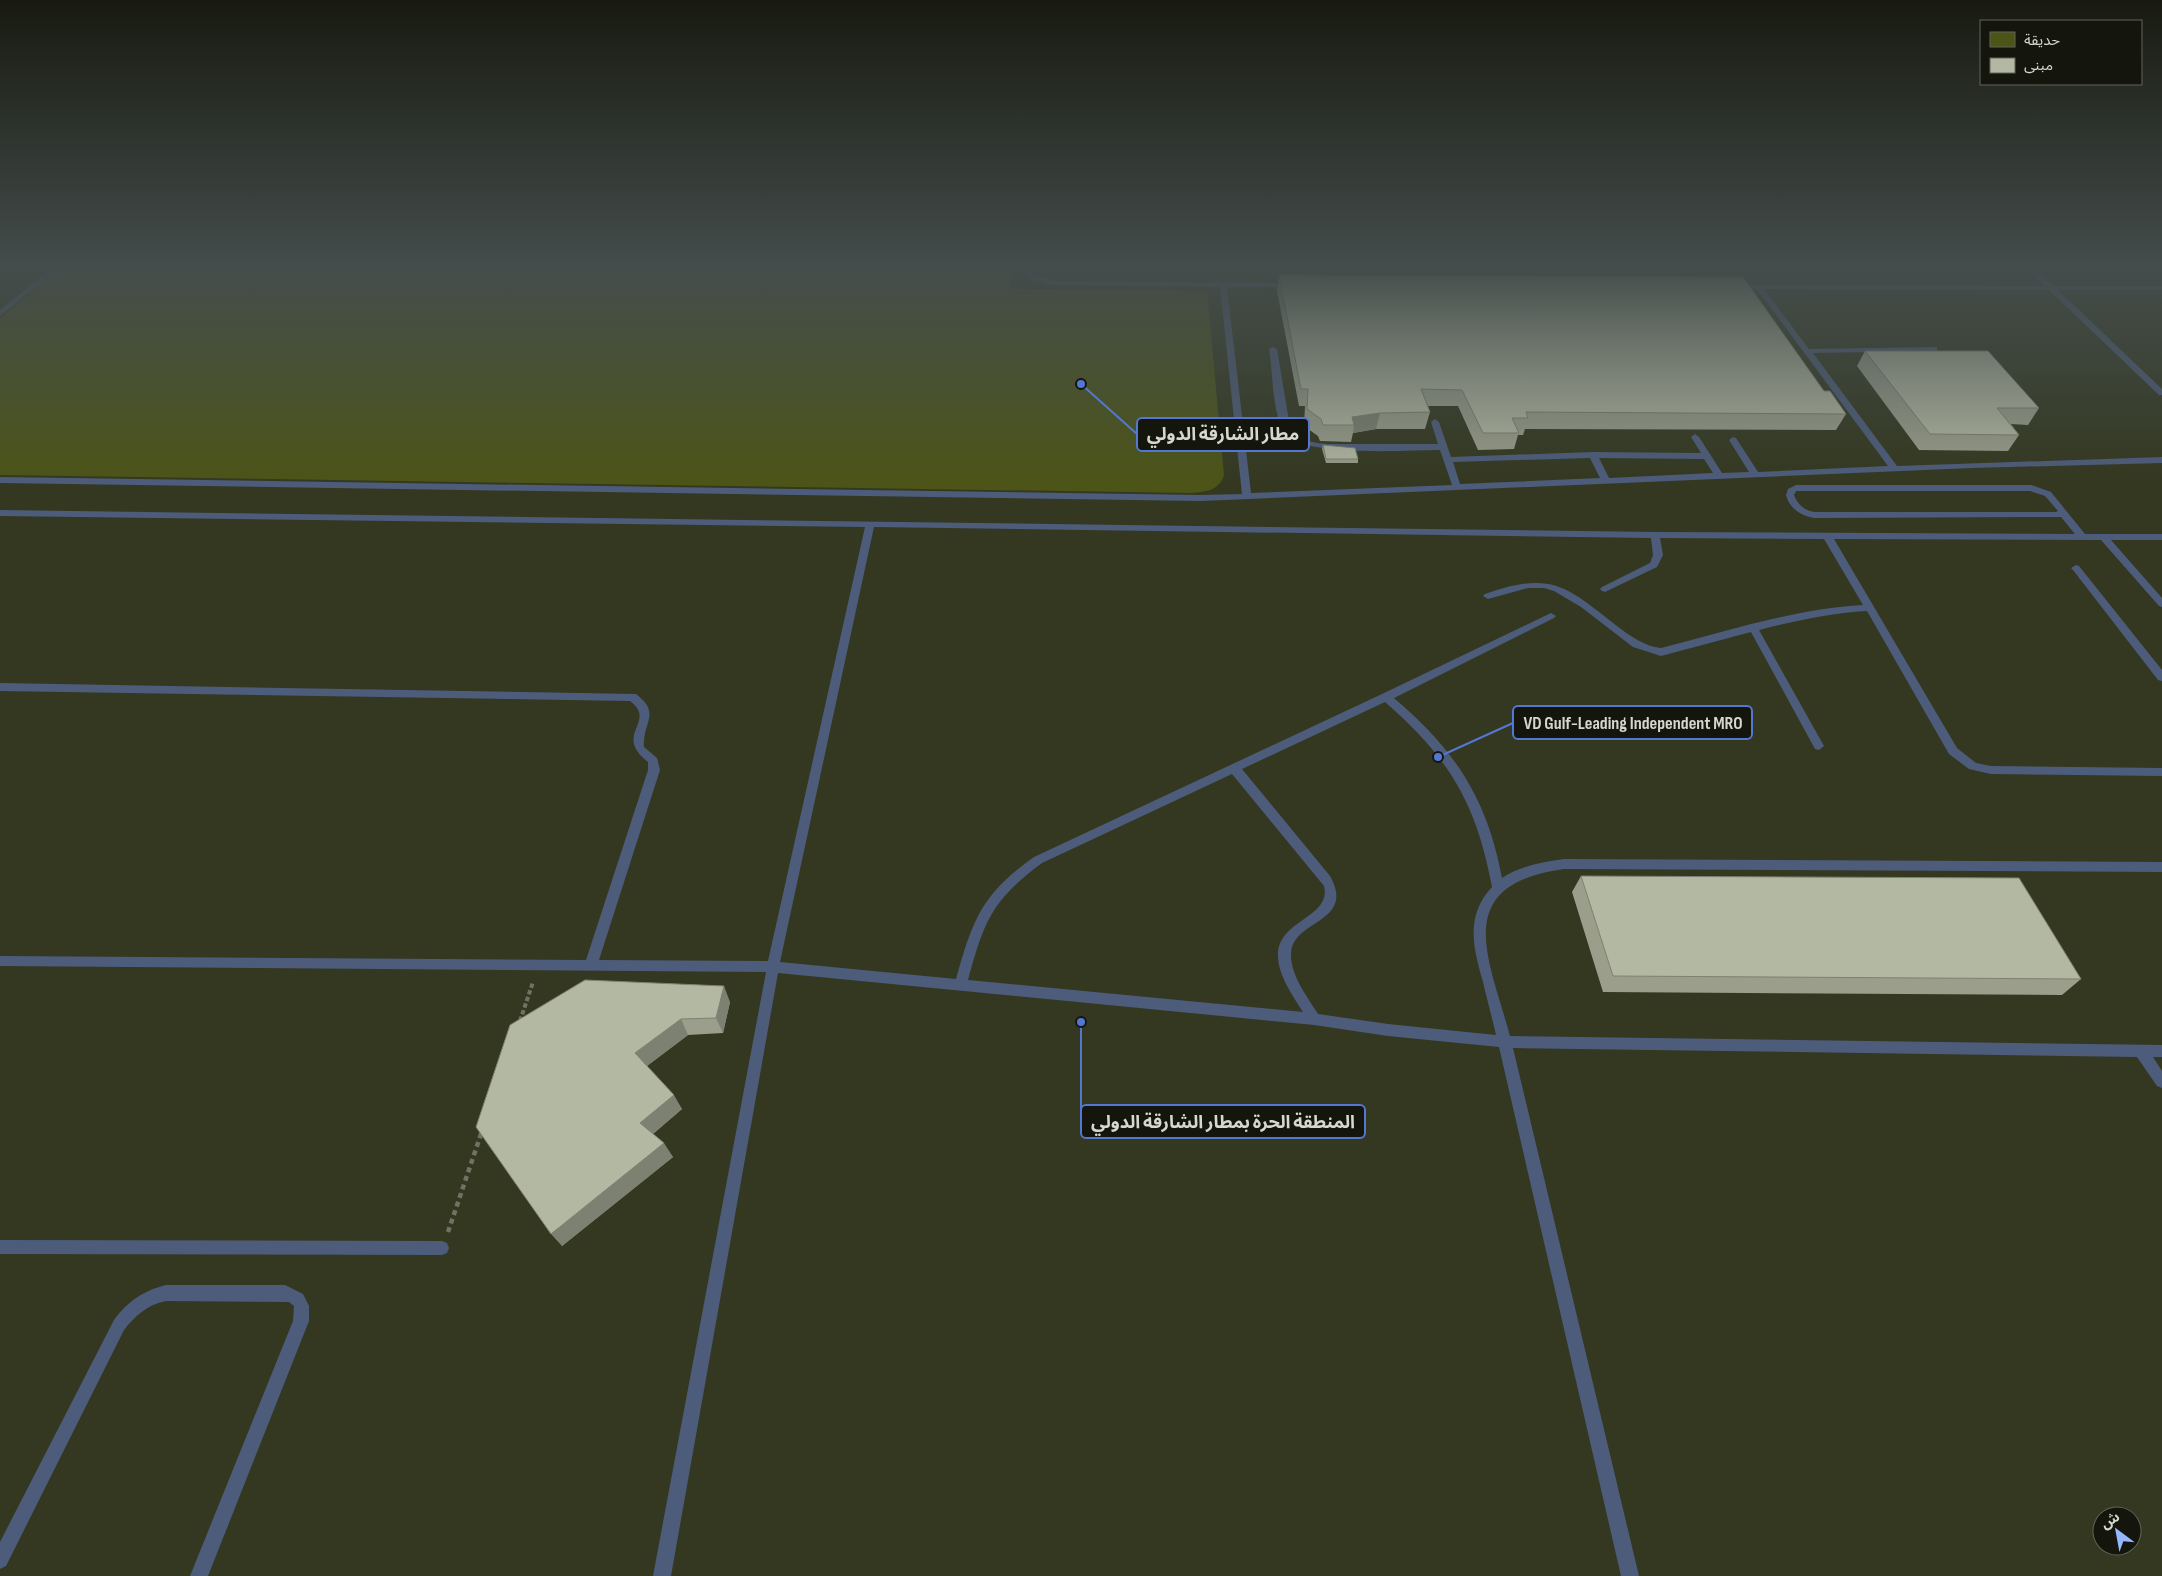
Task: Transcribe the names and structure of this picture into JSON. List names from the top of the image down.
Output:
{
  "places": ["مطار الشارقة الدولي", "VD Gulf-Leading Independent MRO", "المنطقة الحرة بمطار الشارقة الدولي"],
  "legend": ["حديقة", "مبنى"],
  "north": "top left"
}
